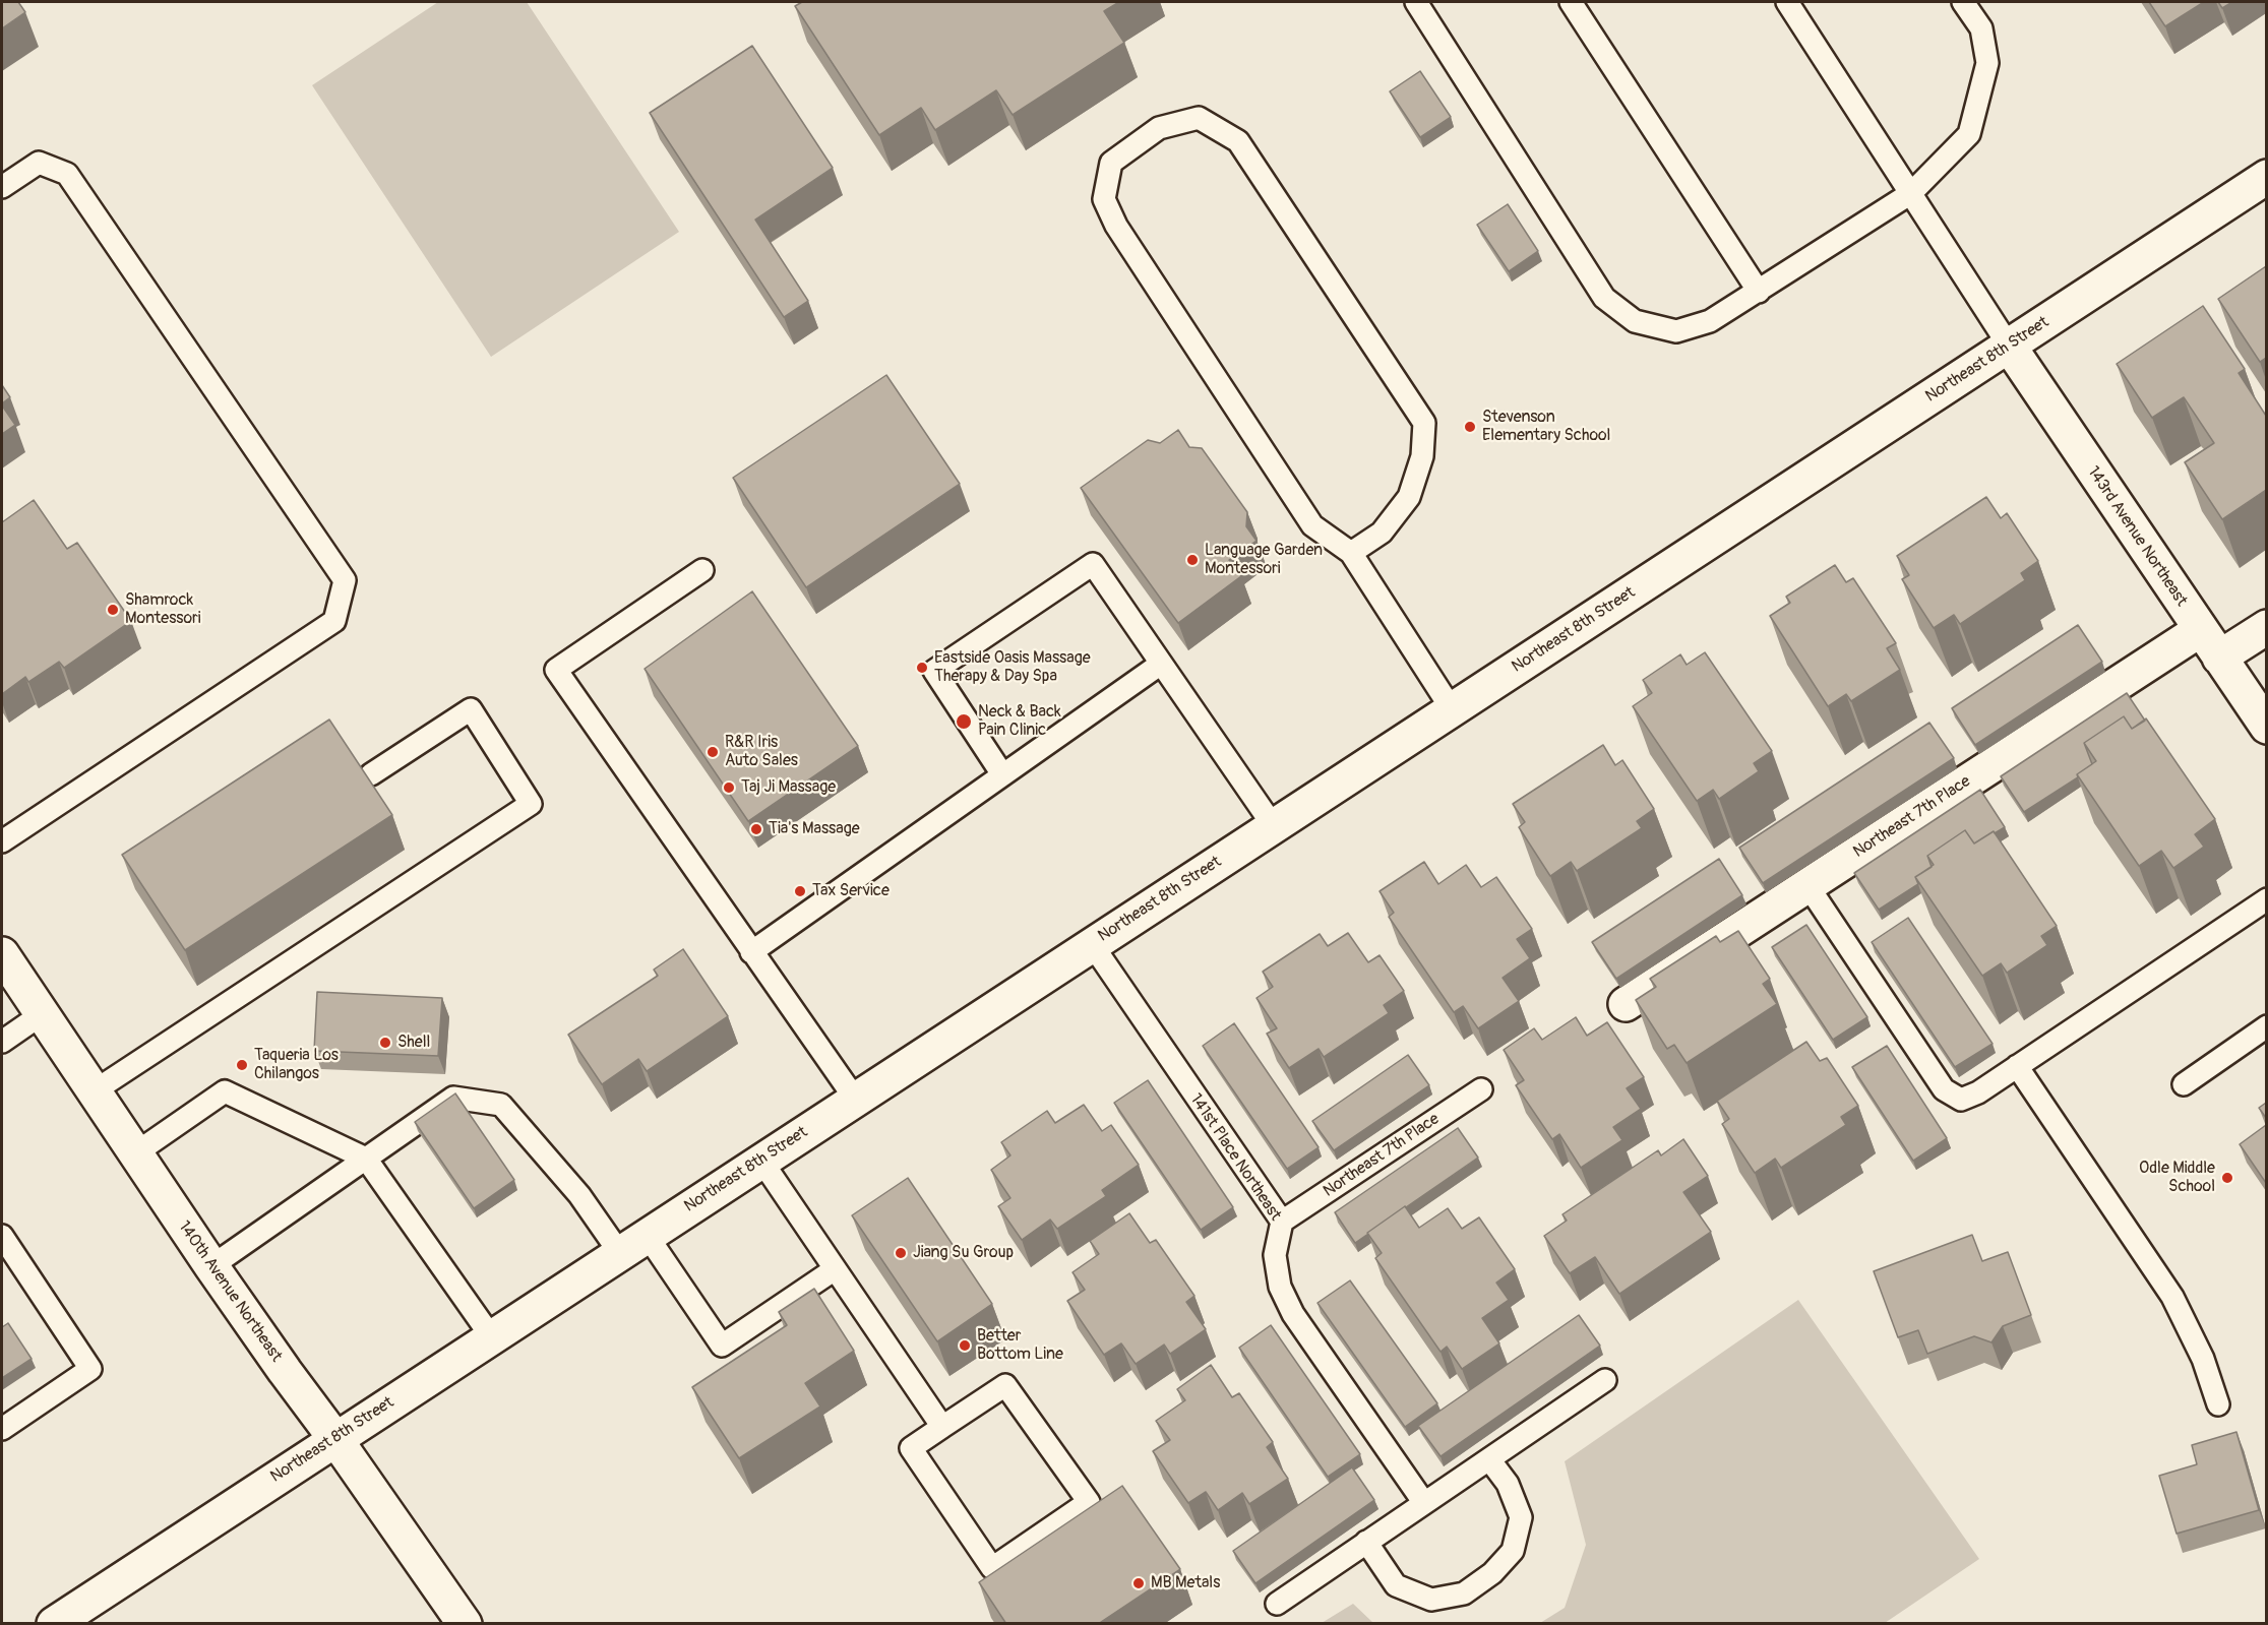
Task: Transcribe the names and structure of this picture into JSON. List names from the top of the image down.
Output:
{
  "streets": {
    "main road": [
      "Northeast 8th Street",
      "143rd Avenue Northeast",
      "Northeast 7th Place",
      "140th Avenue Northeast"
    ],
    "lane": ["141st Place Northeast"]
  },
  "crossings": [
    ["Northeast 8th Street", "143rd Avenue Northeast"],
    ["Northeast 8th Street", "141st Place Northeast"],
    ["Northeast 8th Street", "140th Avenue Northeast"],
    ["143rd Avenue Northeast", "Northeast 7th Place"],
    ["Northeast 7th Place", "141st Place Northeast"]
  ],
  "places": [
    "Stevenson Elementary School",
    "Language Garden Montessori",
    "Shamrock Montessori",
    "Eastside Oasis Massage Therapy & Day Spa",
    "Neck & Back Pain Clinic",
    "R&R Iris Auto Sales",
    "Taj Ji Massage",
    "Tia's Massage",
    "Tax Service",
    "Shell",
    "Taqueria Los Chilangos",
    "Odle Middle School",
    "Jiang Su Group",
    "Better Bottom Line",
    "MB Metals"
  ]
}
